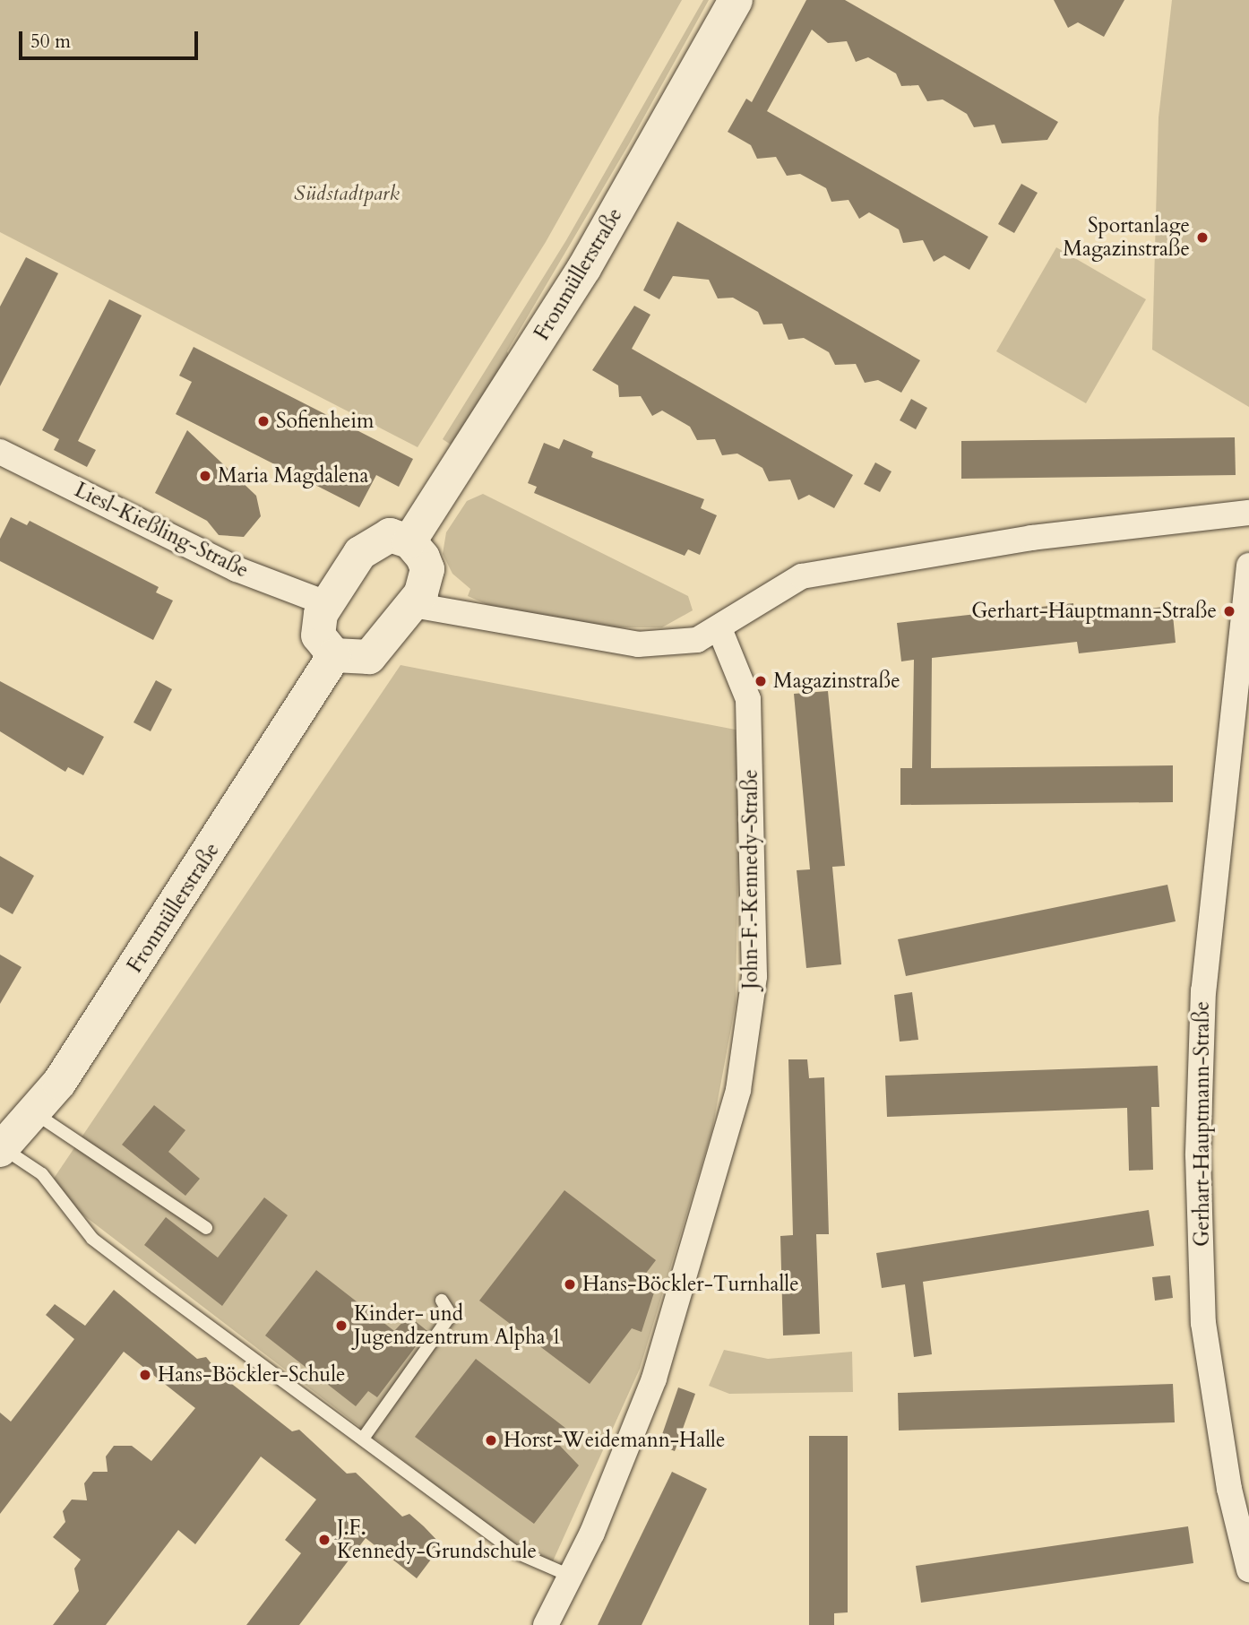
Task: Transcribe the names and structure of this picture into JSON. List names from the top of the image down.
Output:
{
  "streets": {
    "main road": ["Fronmüllerstraße"],
    "street": ["Liesl-Kießling-Straße", "John-F.-Kennedy-Straße", "Gerhart-Hauptmann-Straße"]
  },
  "parks": ["Südstadtpark"],
  "places": [
    "Sportanlage Magazinstraße",
    "Sofienheim",
    "Maria Magdalena",
    "Gerhart-Hauptmann-Straße",
    "Magazinstraße",
    "Hans-Böckler-Turnhalle",
    "Kinder- und Jugendzentrum Alpha 1",
    "Hans-Böckler-Schule",
    "Horst-Weidemann-Halle",
    "J.F. Kennedy-Grundschule"
  ],
  "scale_bar": "50 m"
}
